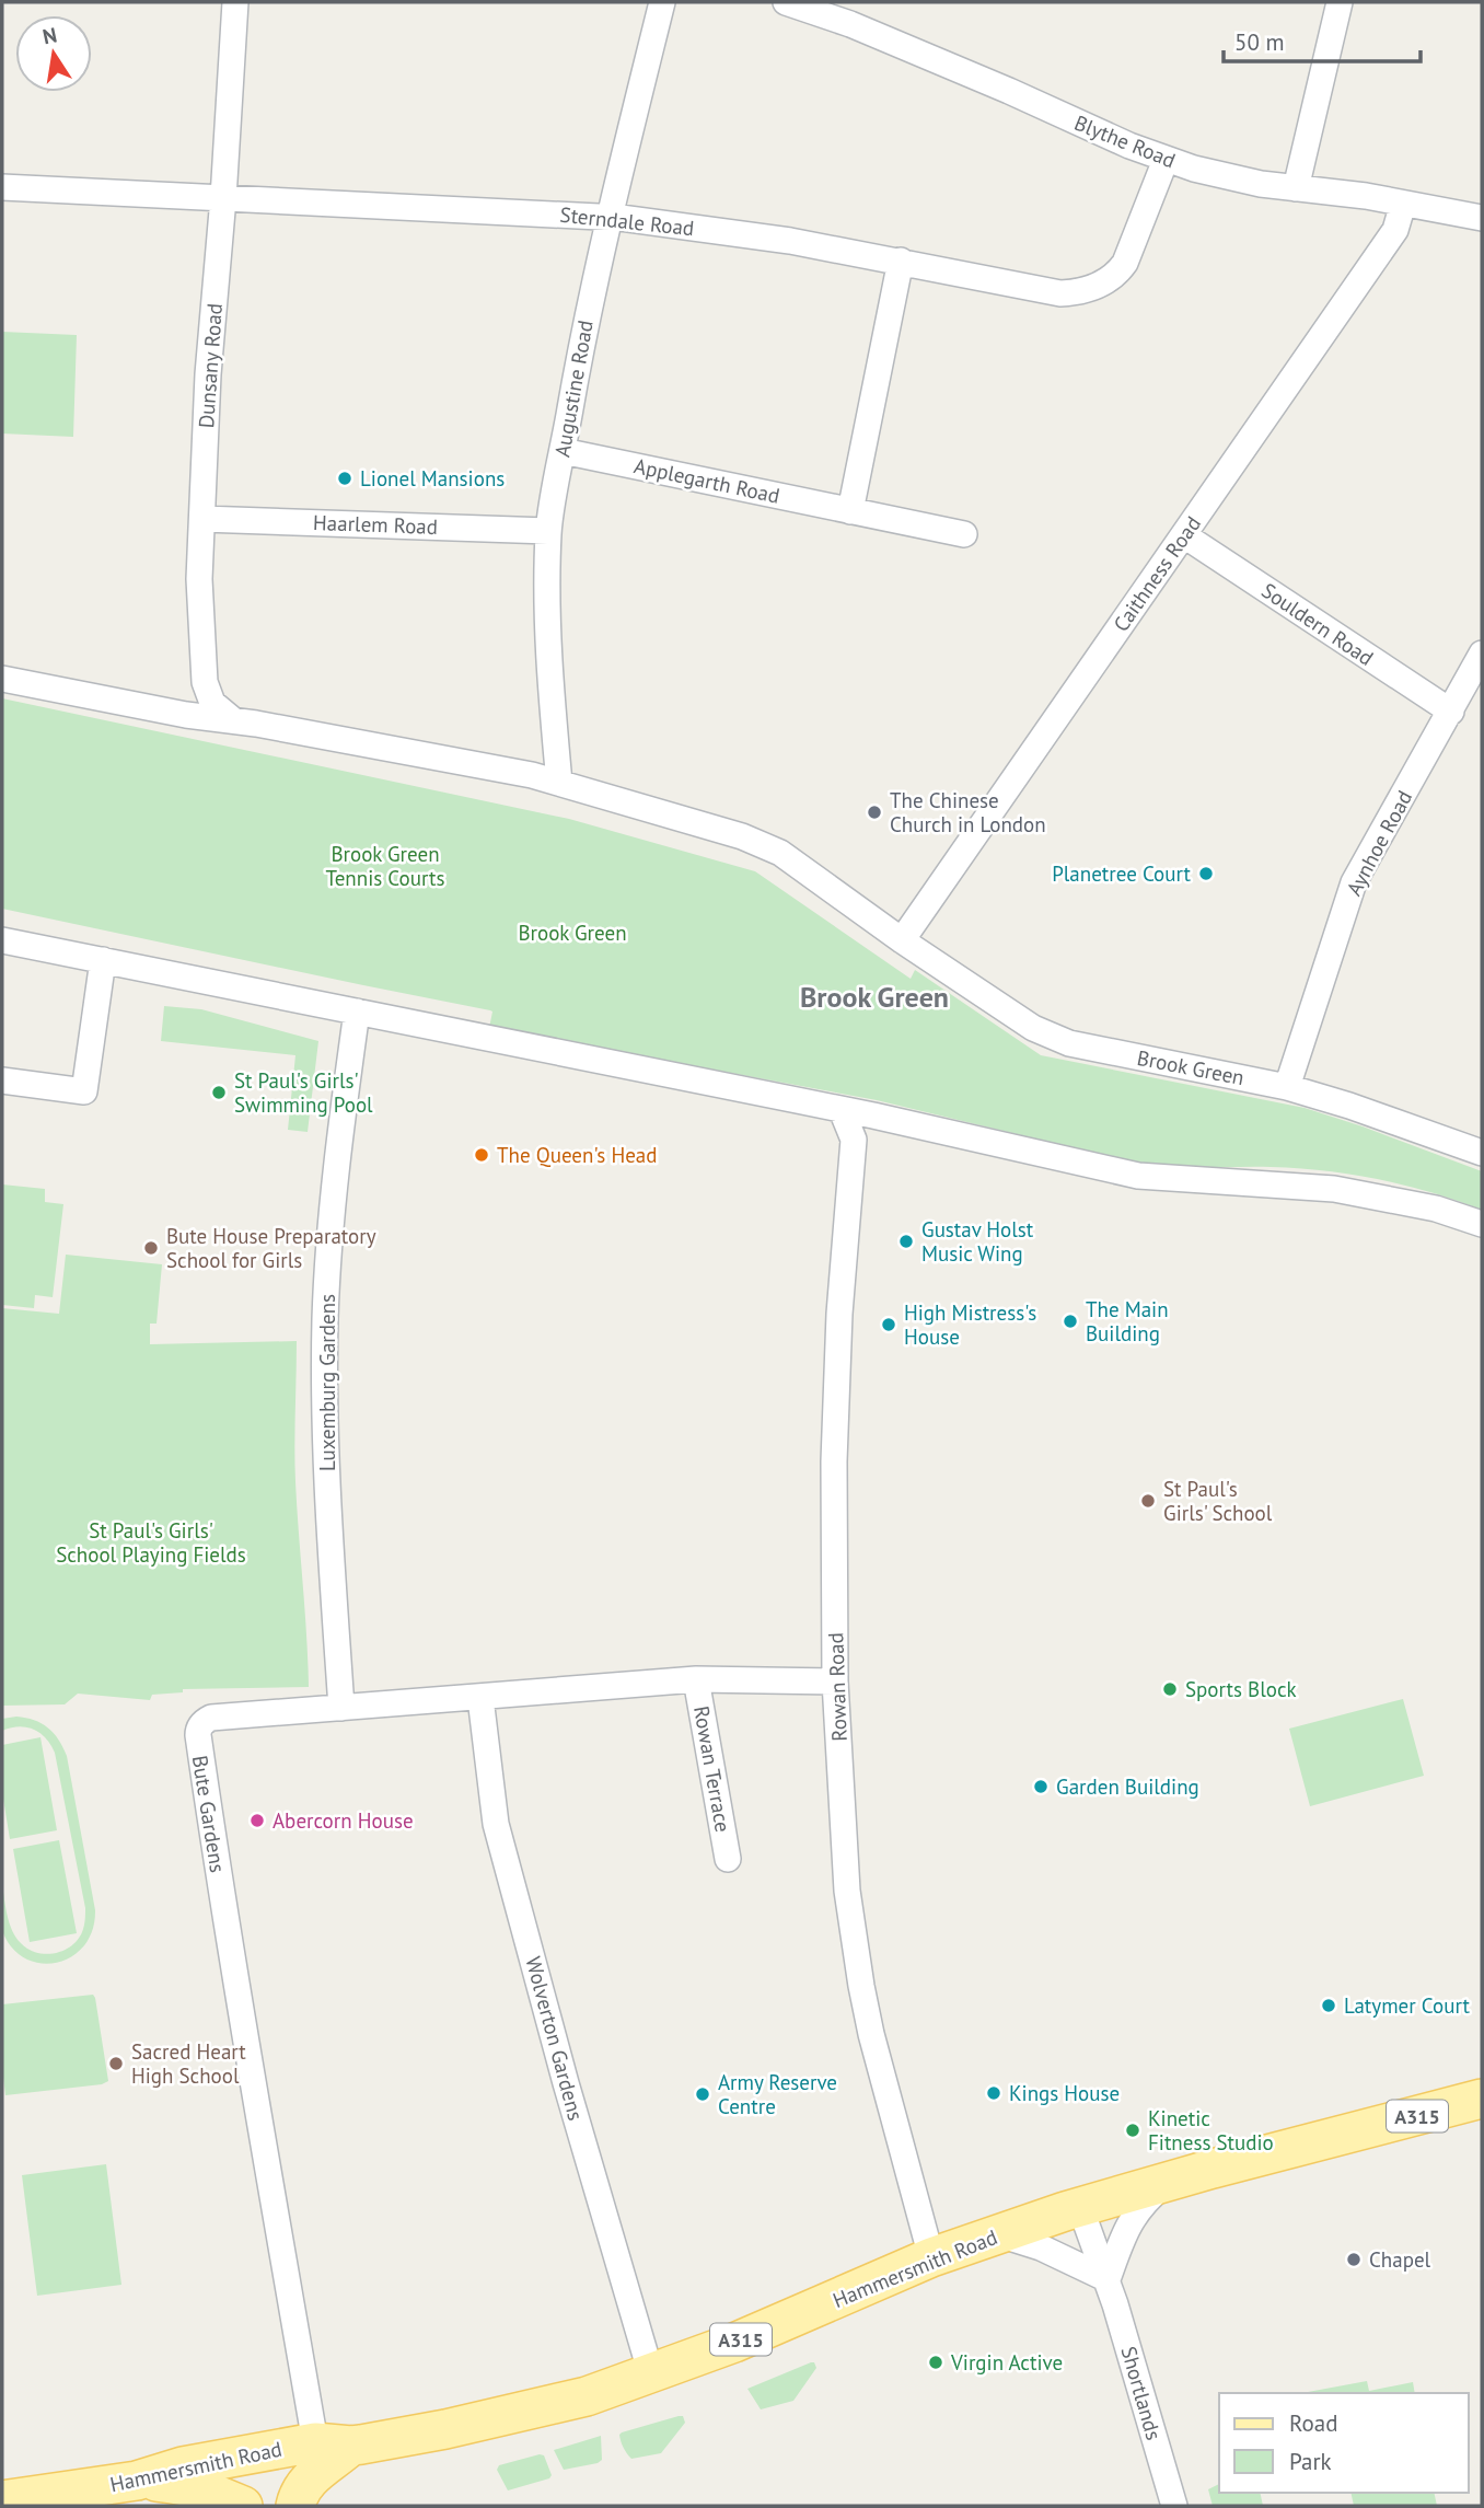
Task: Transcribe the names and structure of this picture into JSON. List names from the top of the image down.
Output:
{
  "streets": {
    "main road": ["A315", "Hammersmith Road"],
    "street": [
      "Blythe Road",
      "Sterndale Road",
      "Dunsany Road",
      "Augustine Road",
      "Applegarth Road",
      "Haarlem Road",
      "Caithness Road",
      "Souldern Road",
      "Aynhoe Road",
      "Brook Green",
      "Luxemburg Gardens",
      "Rowan Road",
      "Rowan Terrace",
      "Bute Gardens",
      "Wolverton Gardens",
      "Shortlands"
    ]
  },
  "crossings": [
    ["Blythe Road", "Sterndale Road"],
    ["Blythe Road", "Caithness Road"],
    ["Sterndale Road", "Dunsany Road"],
    ["Sterndale Road", "Augustine Road"],
    ["Dunsany Road", "Haarlem Road"],
    ["Dunsany Road", "Brook Green"],
    ["Augustine Road", "Applegarth Road"],
    ["Augustine Road", "Haarlem Road"],
    ["Augustine Road", "Brook Green"],
    ["Caithness Road", "Souldern Road"],
    ["Caithness Road", "Brook Green"],
    ["Souldern Road", "Aynhoe Road"],
    ["Aynhoe Road", "Brook Green"],
    ["Luxemburg Gardens", "Bute Gardens"],
    ["Rowan Road", "Bute Gardens"],
    ["Rowan Road", "Hammersmith Road"],
    ["Rowan Terrace", "Bute Gardens"],
    ["Bute Gardens", "Wolverton Gardens"],
    ["Bute Gardens", "Hammersmith Road"],
    ["Wolverton Gardens", "Hammersmith Road"],
    ["A315", "Hammersmith Road"],
    ["Hammersmith Road", "Shortlands"]
  ],
  "districts": ["Brook Green"],
  "parks": ["Brook Green Tennis Courts", "Brook Green", "St Paul's Girls' School Playing Fields"],
  "places": [
    "Lionel Mansions",
    "The Chinese Church in London",
    "Planetree Court",
    "St Paul's Girls' Swimming Pool",
    "The Queen's Head",
    "Gustav Holst Music Wing",
    "Bute House Preparatory School for Girls",
    "The Main Building",
    "High Mistress's House",
    "St Paul's Girls' School",
    "Sports Block",
    "Garden Building",
    "Abercorn House",
    "Latymer Court",
    "Sacred Heart High School",
    "Kings House",
    "Army Reserve Centre",
    "Kinetic Fitness Studio",
    "Chapel",
    "Virgin Active"
  ],
  "legend": ["Road", "Park"],
  "scale_bar": "50 m",
  "north": "top"
}
